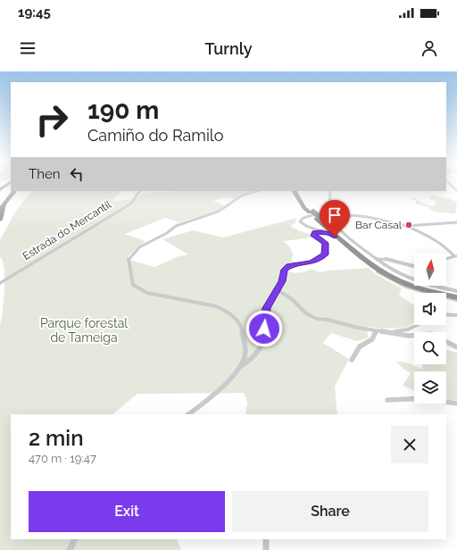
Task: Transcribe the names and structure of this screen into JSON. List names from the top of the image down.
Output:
{
  "streets": {
    "street": ["Estrada do Mercantil"]
  },
  "parks": ["Parque forestal de Tameiga"],
  "places": ["Bar Casal"],
  "north": "top",
  "page": {
    "status": "19:45",
    "header": "Turnly",
    "turn": ["190 m", "Camiño do Ramilo"],
    "then": "Then",
    "heading": ["2 min", "470 m · 19:47"],
    "buttons": ["Exit", "Share"]
  }
}
